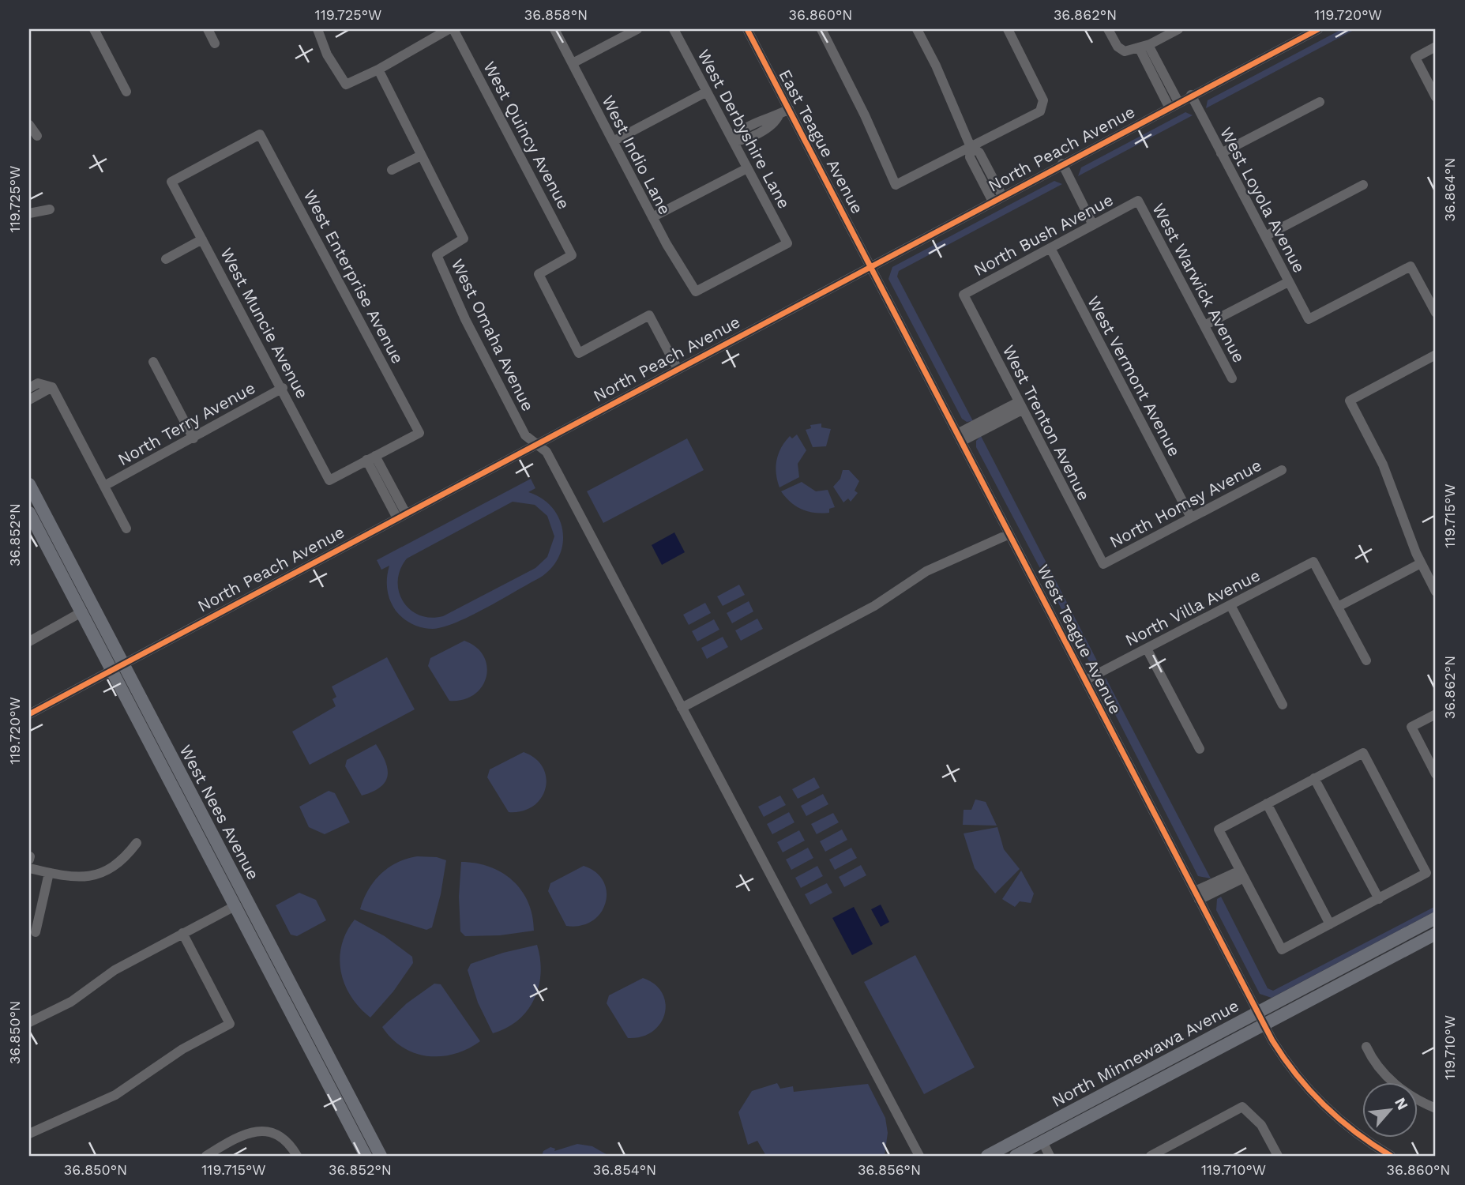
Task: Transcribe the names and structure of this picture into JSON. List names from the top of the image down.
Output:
{
  "streets": {
    "main road": ["West Nees Avenue", "North Minnewawa Avenue"],
    "street": [
      "West Derbyshire Lane",
      "West Quincy Avenue",
      "East Teague Avenue",
      "North Peach Avenue",
      "West Indio Lane",
      "West Loyola Avenue",
      "North Bush Avenue",
      "West Enterprise Avenue",
      "West Warwick Avenue",
      "West Muncie Avenue",
      "West Omaha Avenue",
      "West Vermont Avenue",
      "West Trenton Avenue",
      "North Terry Avenue",
      "North Homsy Avenue",
      "North Villa Avenue",
      "West Teague Avenue"
    ]
  },
  "crossings": [
    ["West Derbyshire Lane", "West Indio Lane"],
    ["West Quincy Avenue", "North Peach Avenue"],
    ["East Teague Avenue", "North Peach Avenue"],
    ["East Teague Avenue", "West Teague Avenue"],
    ["North Peach Avenue", "West Loyola Avenue"],
    ["North Peach Avenue", "West Omaha Avenue"],
    ["North Peach Avenue", "West Teague Avenue"],
    ["North Peach Avenue", "West Nees Avenue"],
    ["North Bush Avenue", "West Warwick Avenue"],
    ["North Bush Avenue", "West Vermont Avenue"],
    ["North Bush Avenue", "West Trenton Avenue"],
    ["West Enterprise Avenue", "West Muncie Avenue"],
    ["West Muncie Avenue", "North Terry Avenue"],
    ["West Vermont Avenue", "North Homsy Avenue"],
    ["West Trenton Avenue", "North Homsy Avenue"],
    ["North Villa Avenue", "West Teague Avenue"],
    ["West Teague Avenue", "North Minnewawa Avenue"]
  ],
  "north": "top right",
  "coordinates": [
    "119.725°W",
    "36.858°N",
    "36.860°N",
    "36.862°N",
    "119.720°W",
    "36.864°N",
    "119.715°W",
    "36.852°N",
    "36.850°N",
    "119.710°W",
    "36.854°N",
    "36.856°N"
  ]
}
